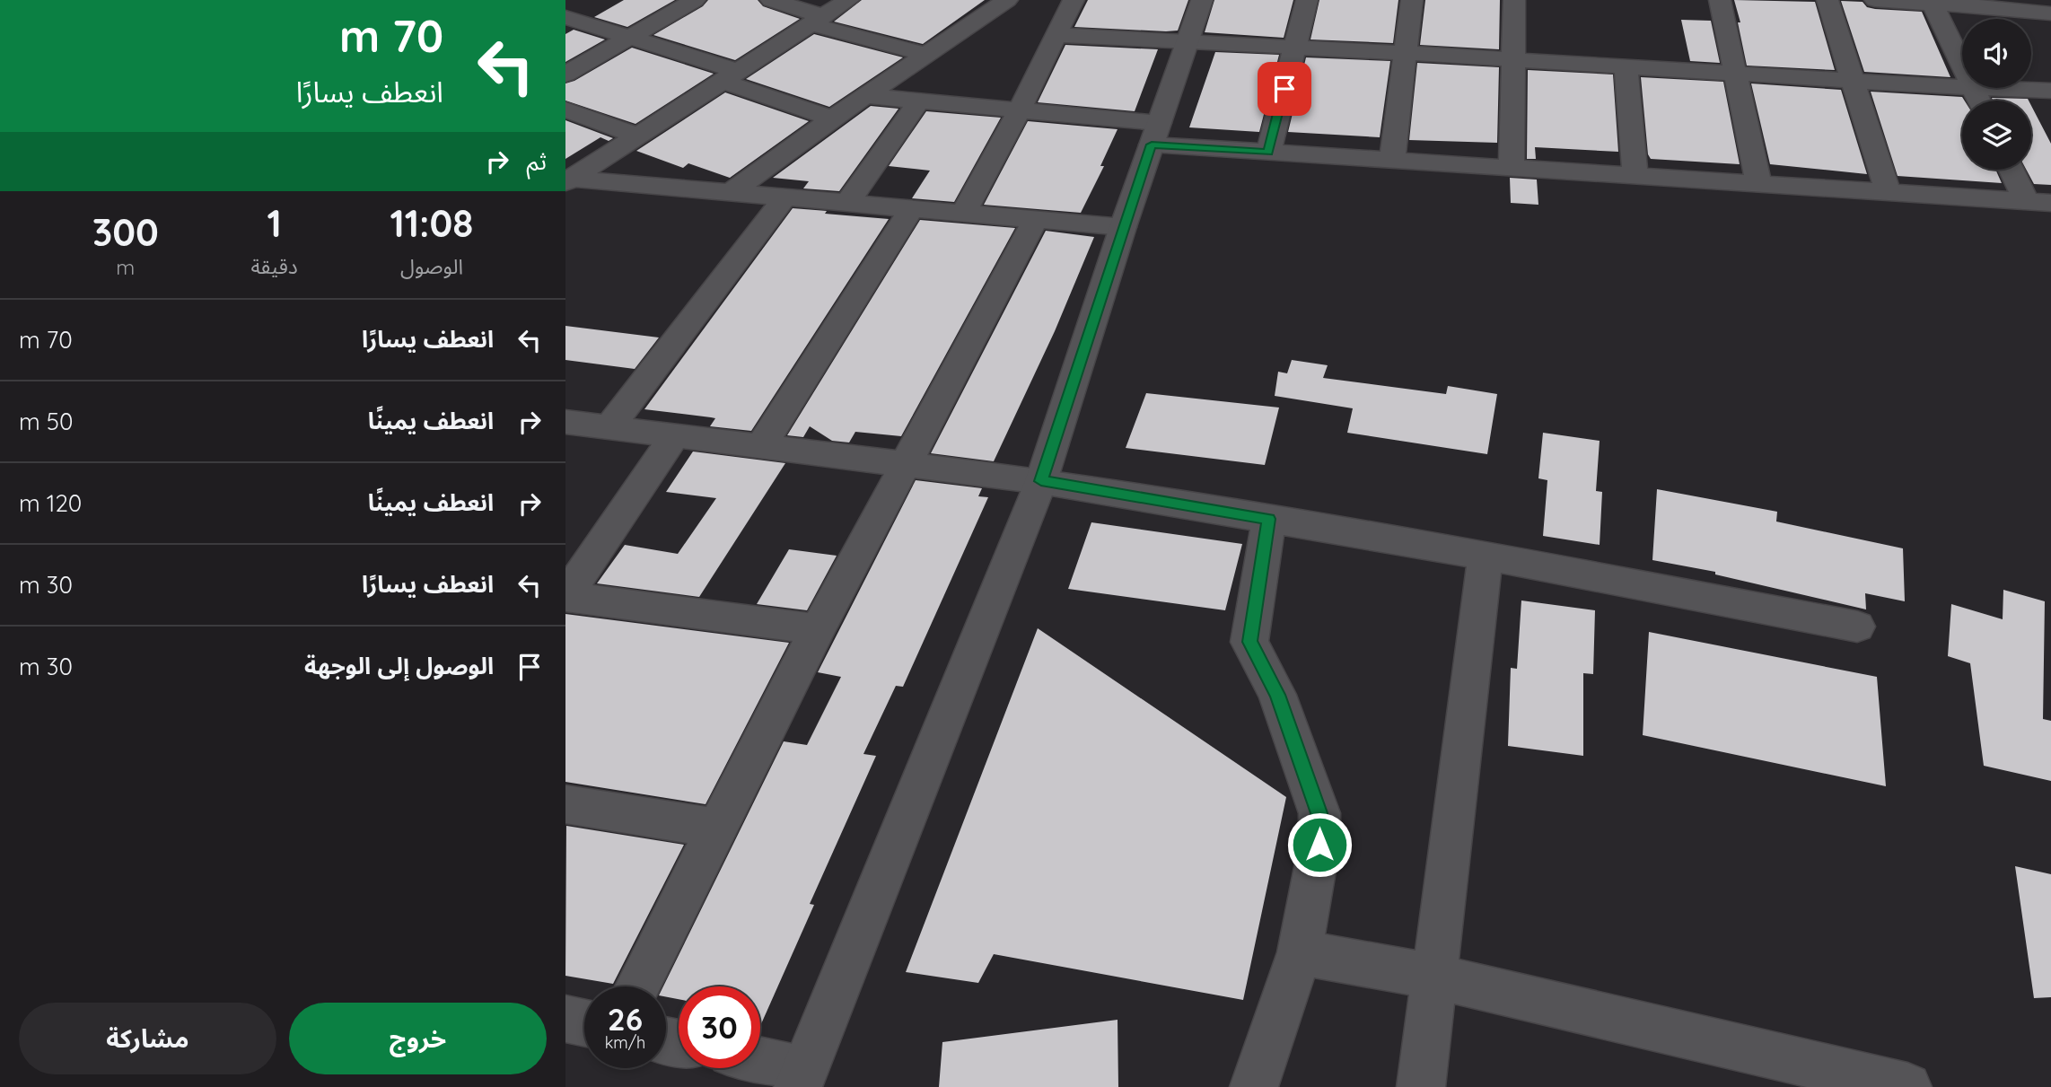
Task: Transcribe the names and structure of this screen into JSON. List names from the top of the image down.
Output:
{
  "page": {
    "turn": ["70 m", "انعطف يسارًا"],
    "then": "ثم",
    "eta": [
      "11:08",
      "الوصول",
      "1",
      "دقيقة",
      "300",
      "m"
    ],
    "list": [
      {
        "name": "انعطف يسارًا",
        "value": "70 m"
      },
      {
        "name": "انعطف يمينًا",
        "value": "50 m"
      },
      {
        "name": "انعطف يمينًا",
        "value": "120 m"
      },
      {
        "name": "انعطف يسارًا",
        "value": "30 m"
      },
      {
        "name": "الوصول إلى الوجهة",
        "value": "30 m"
      }
    ],
    "speed": "26 km/h",
    "limit": "30",
    "buttons": ["خروج", "مشاركة"]
  }
}
